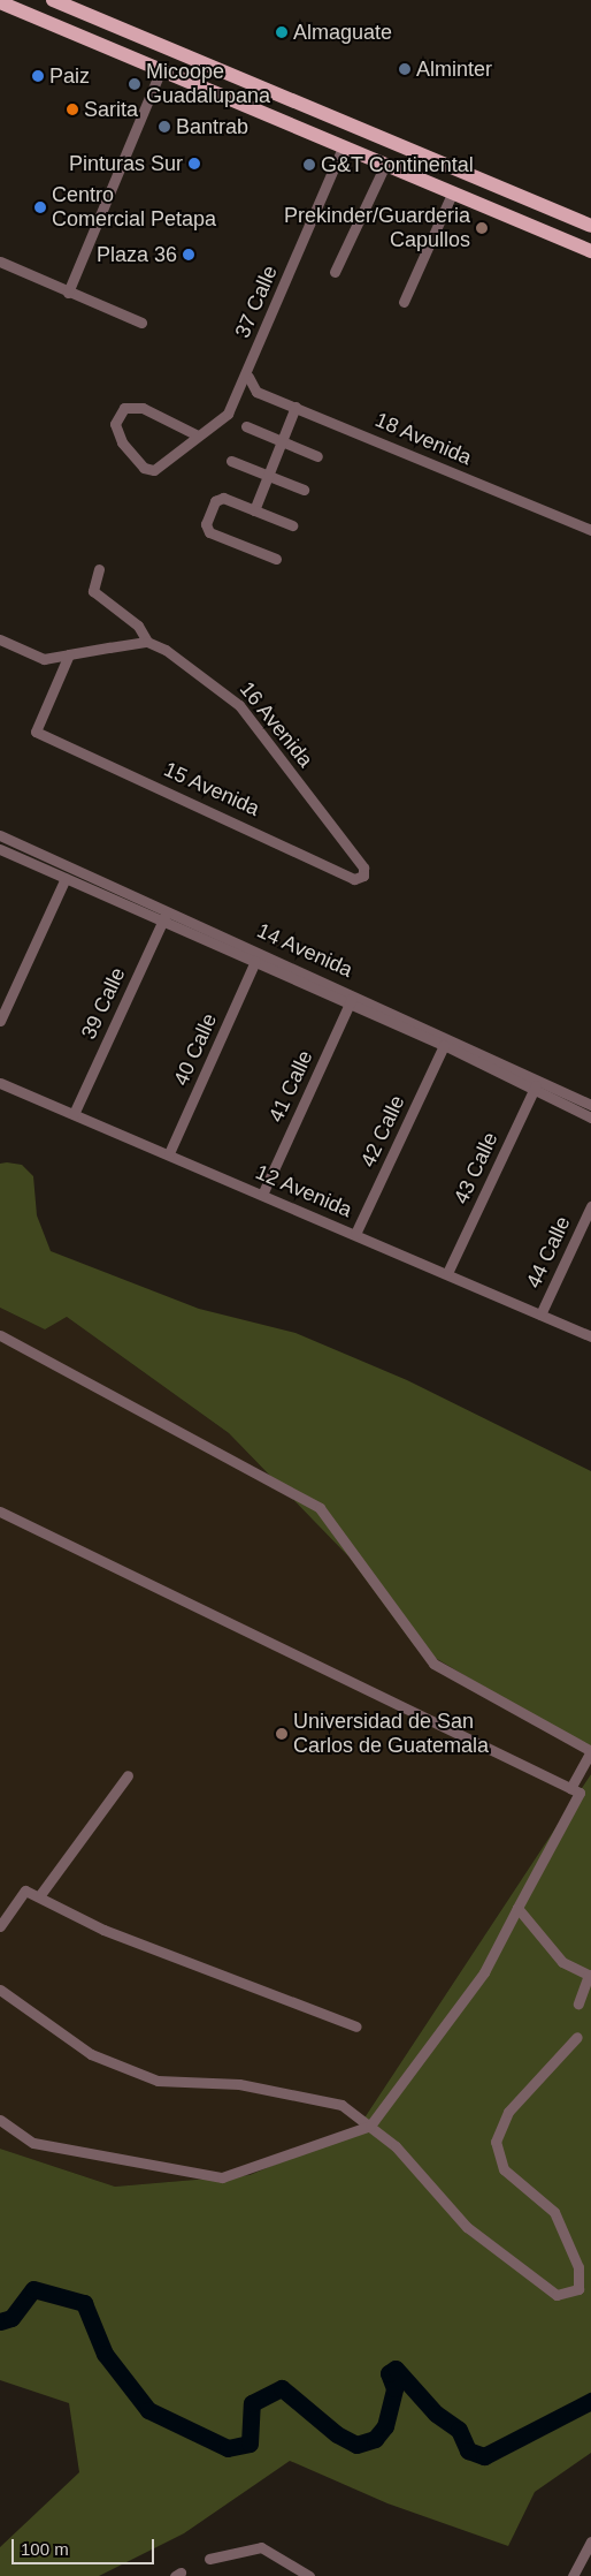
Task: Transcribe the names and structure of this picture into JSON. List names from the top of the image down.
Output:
{
  "streets": {
    "street": [
      "37 Calle",
      "18 Avenida",
      "16 Avenida",
      "15 Avenida",
      "14 Avenida",
      "39 Calle",
      "40 Calle",
      "41 Calle",
      "42 Calle",
      "43 Calle",
      "12 Avenida",
      "44 Calle"
    ]
  },
  "crossings": [
    ["37 Calle", "18 Avenida"],
    ["16 Avenida", "15 Avenida"],
    ["14 Avenida", "39 Calle"],
    ["14 Avenida", "40 Calle"],
    ["14 Avenida", "41 Calle"],
    ["14 Avenida", "42 Calle"],
    ["14 Avenida", "43 Calle"],
    ["39 Calle", "12 Avenida"],
    ["40 Calle", "12 Avenida"],
    ["41 Calle", "12 Avenida"],
    ["42 Calle", "12 Avenida"],
    ["43 Calle", "12 Avenida"],
    ["12 Avenida", "44 Calle"]
  ],
  "places": [
    "Almaguate",
    "Alminter",
    "Paiz",
    "Micoope Guadalupana",
    "Sarita",
    "Bantrab",
    "Pinturas Sur",
    "G&T Continental",
    "Centro Comercial Petapa",
    "Prekinder/Guarderia Capullos",
    "Plaza 36",
    "Universidad de San Carlos de Guatemala"
  ],
  "scale_bar": "100 m"
}
